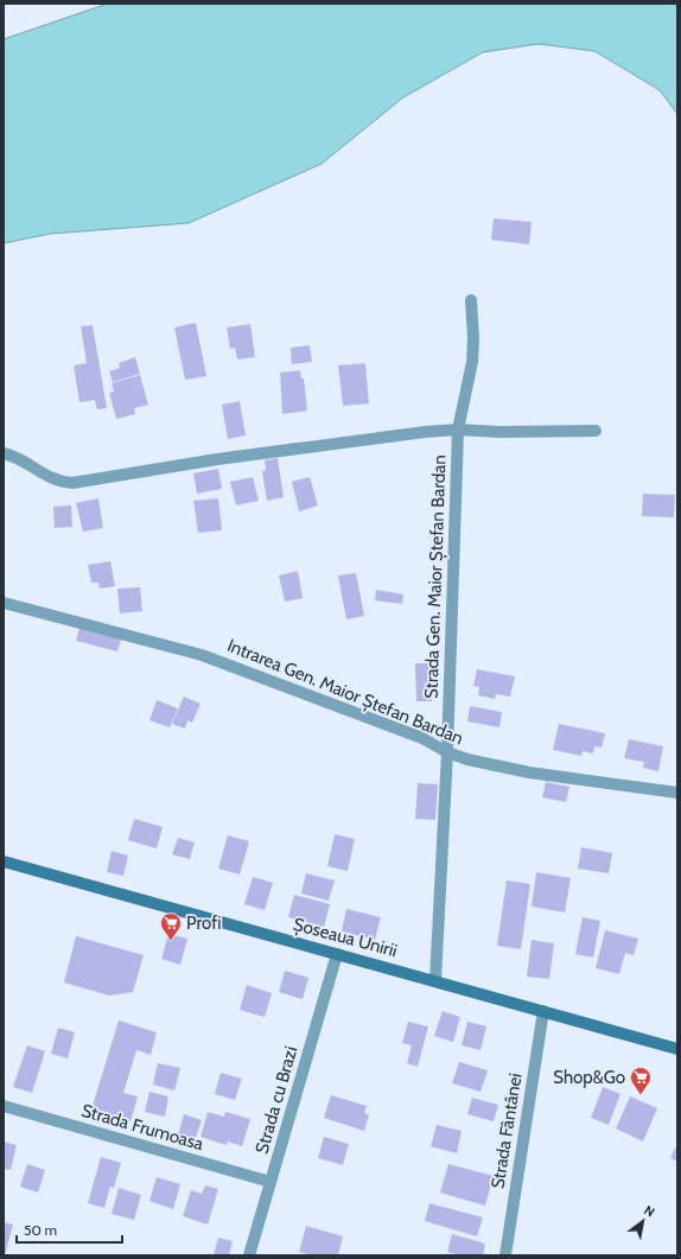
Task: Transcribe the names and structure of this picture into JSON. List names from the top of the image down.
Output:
{
  "streets": {
    "main road": ["Șoseaua Unirii"],
    "street": [
      "Strada Gen. Maior Ștefan Bardan",
      "Intrarea Gen. Maior Ștefan Bardan",
      "Strada cu Brazi",
      "Strada Frumoasa",
      "Strada Fântânei"
    ]
  },
  "crossings": [
    ["Strada Gen. Maior Ștefan Bardan", "Intrarea Gen. Maior Ștefan Bardan"],
    ["Strada Gen. Maior Ștefan Bardan", "Șoseaua Unirii"],
    ["Șoseaua Unirii", "Strada cu Brazi"],
    ["Șoseaua Unirii", "Strada Fântânei"],
    ["Strada cu Brazi", "Strada Frumoasa"]
  ],
  "places": {
    "supermarket": ["Profi", "Shop&Go"]
  },
  "scale_bar": "50 m",
  "north": "top right"
}
